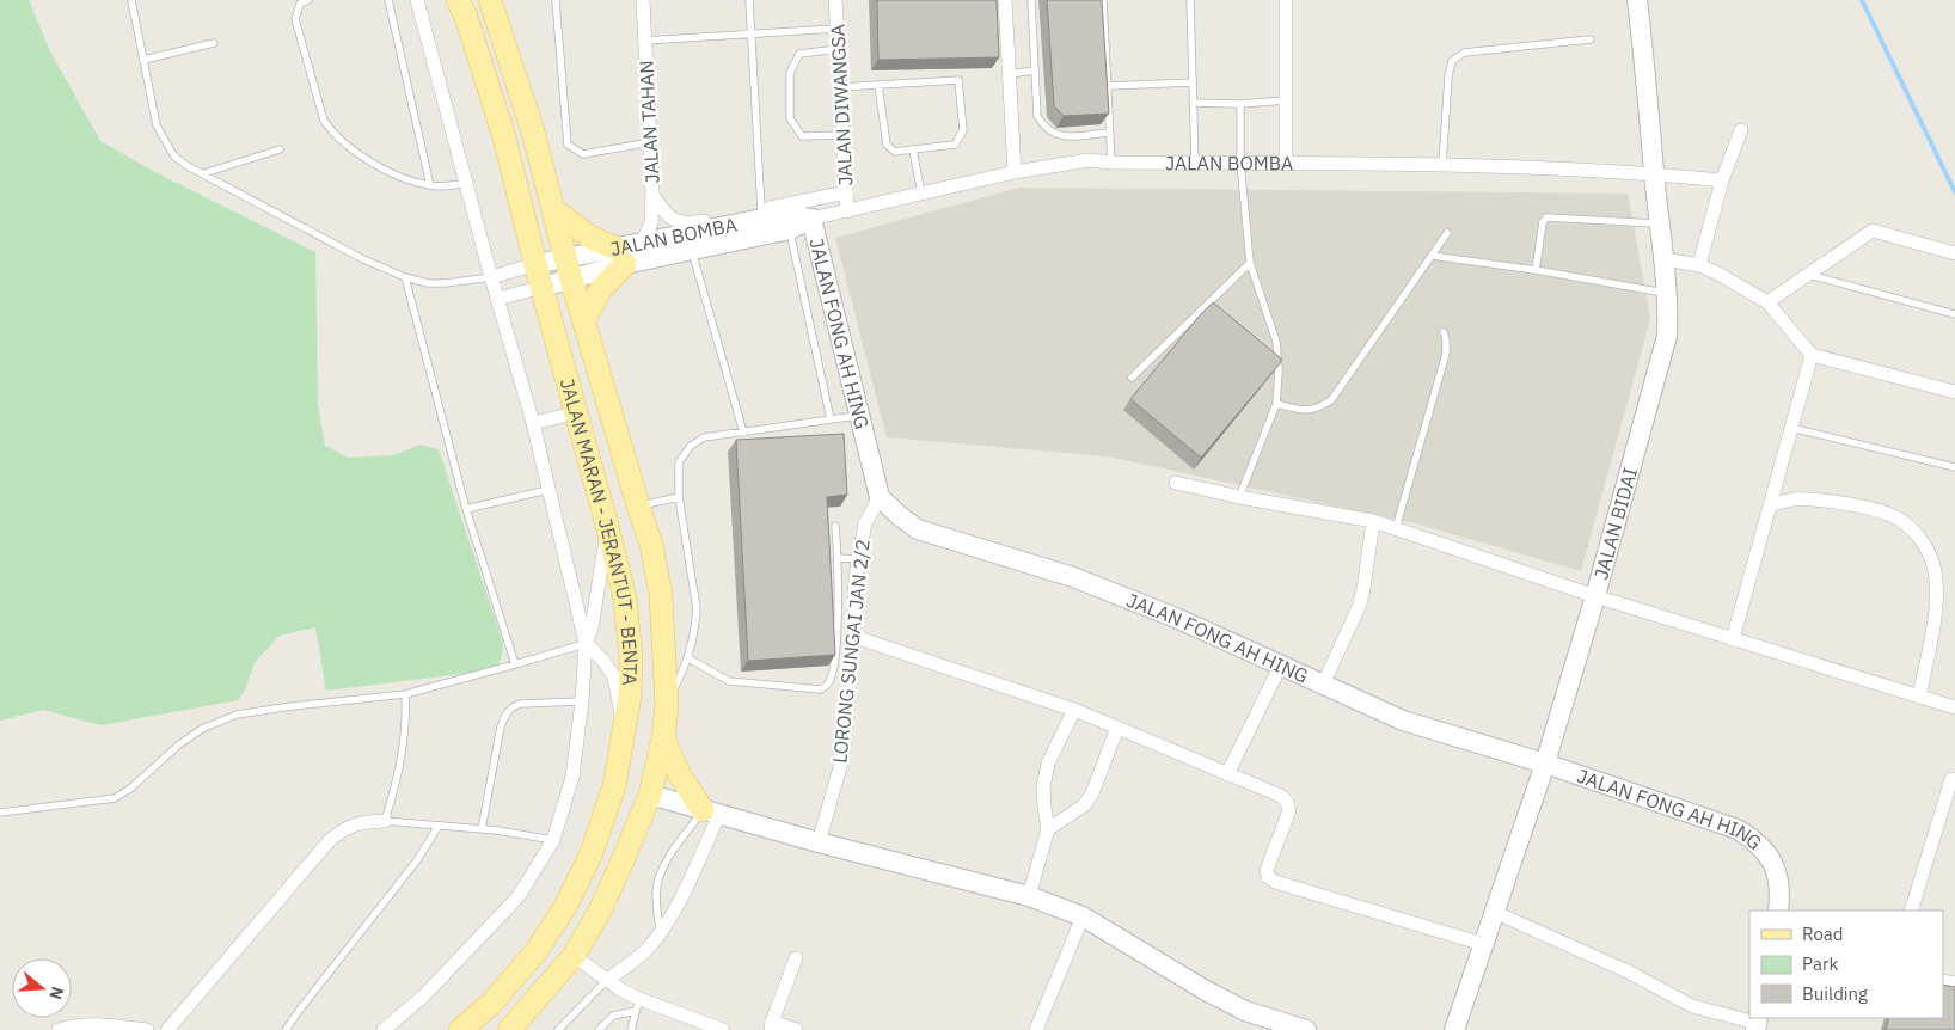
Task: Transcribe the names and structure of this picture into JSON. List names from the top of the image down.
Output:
{
  "streets": {
    "main road": [
      "JALAN BOMBA",
      "JALAN FONG AH HING",
      "JALAN BIDAI",
      "JALAN MARAN - JERANTUT - BENTA"
    ],
    "street": ["JALAN DIWANGSA", "JALAN TAHAN", "LORONG SUNGAI JAN 2/2"]
  },
  "crossings": [
    ["JALAN DIWANGSA", "JALAN BOMBA"],
    ["JALAN TAHAN", "JALAN BOMBA"],
    ["JALAN BOMBA", "JALAN FONG AH HING"],
    ["JALAN BOMBA", "JALAN BIDAI"],
    ["JALAN BOMBA", "JALAN MARAN - JERANTUT - BENTA"],
    ["JALAN FONG AH HING", "JALAN BIDAI"],
    ["JALAN FONG AH HING", "LORONG SUNGAI JAN 2/2"]
  ],
  "legend": ["Road", "Park", "Building"],
  "north": "right"
}
